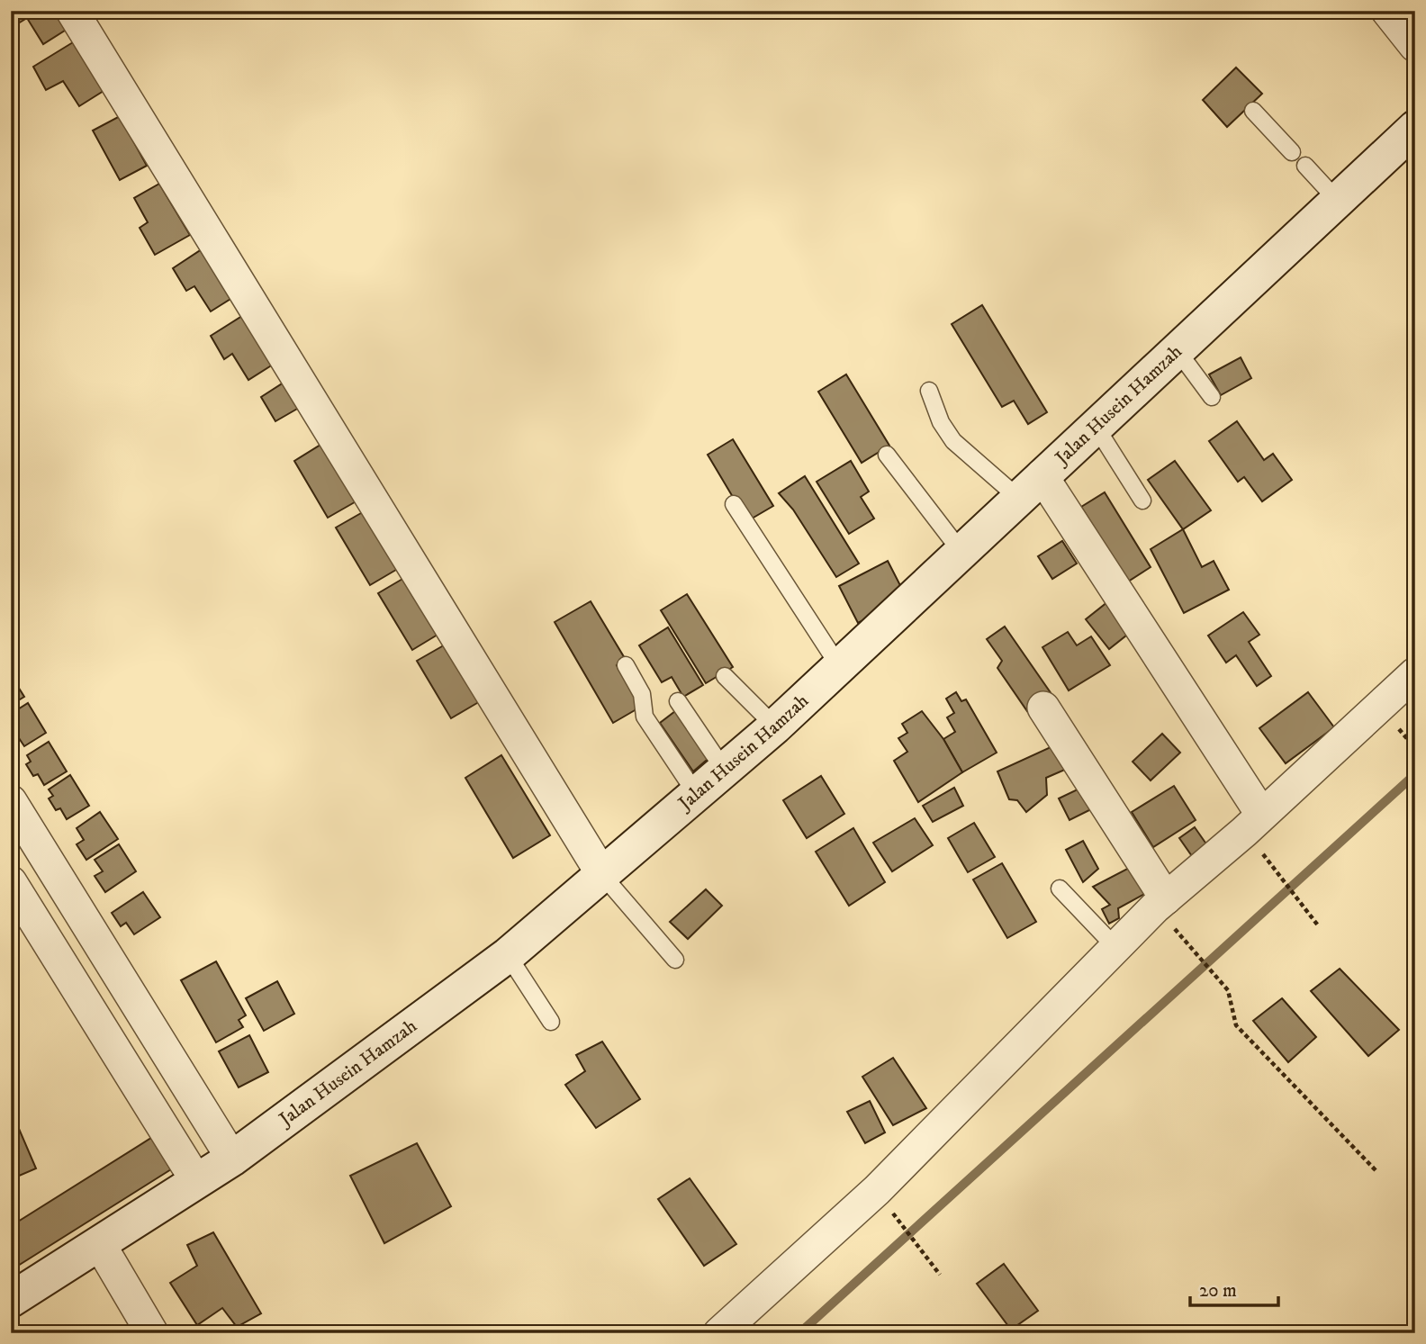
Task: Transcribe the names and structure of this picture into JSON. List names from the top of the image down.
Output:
{
  "streets": {
    "street": ["Jalan Husein Hamzah"]
  },
  "scale_bar": "20 m"
}
